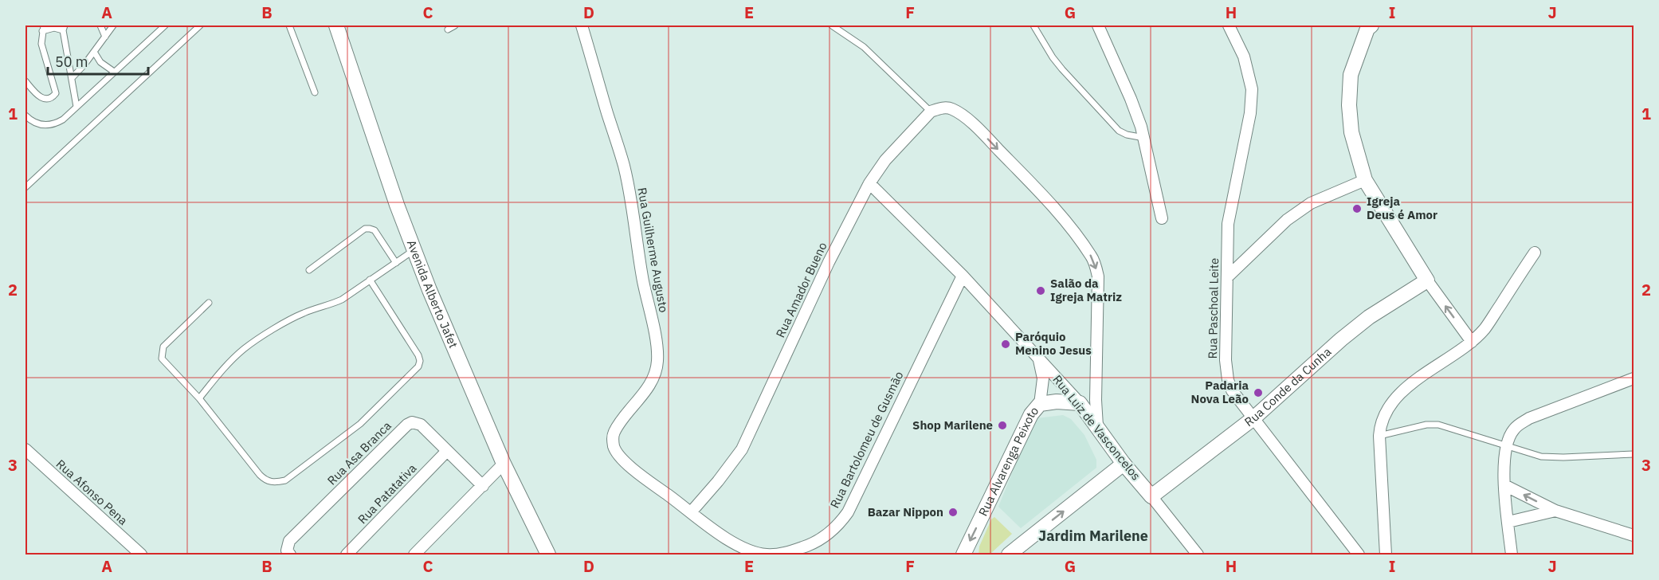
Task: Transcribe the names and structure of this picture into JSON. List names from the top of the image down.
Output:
{
  "streets": {
    "street": [
      "Rua Guilherme Augusto",
      "Rua Amador Bueno",
      "Avenida Alberto Jafet",
      "Rua Paschoal Leite",
      "Rua Conde da Cunha",
      "Rua Luiz de Vasconcelos",
      "Rua Bartolomeu de Gusmão",
      "Rua Asa Branca",
      "Rua Alvarenga Peixoto",
      "Rua Afonso Pena",
      "Rua Patatativa"
    ]
  },
  "crossings": [
    ["Rua Guilherme Augusto", "Rua Bartolomeu de Gusmão"],
    ["Rua Amador Bueno", "Rua Luiz de Vasconcelos"],
    ["Rua Amador Bueno", "Rua Bartolomeu de Gusmão"],
    ["Rua Paschoal Leite", "Rua Conde da Cunha"],
    ["Rua Conde da Cunha", "Rua Luiz de Vasconcelos"],
    ["Rua Luiz de Vasconcelos", "Rua Bartolomeu de Gusmão"],
    ["Rua Luiz de Vasconcelos", "Rua Alvarenga Peixoto"],
    ["Rua Asa Branca", "Rua Patatativa"]
  ],
  "districts": ["Jardim Marilene"],
  "places": [
    "Igreja Deus é Amor",
    "Salão da Igreja Matriz",
    "Paróquio Menino Jesus",
    "Padaria Nova Leão",
    "Shop Marilene",
    "Bazar Nippon"
  ],
  "scale_bar": "50 m",
  "grid": {
    "columns": [
      "A",
      "B",
      "C",
      "D",
      "E",
      "F",
      "G",
      "H",
      "I",
      "J"
    ],
    "rows": ["1", "2", "3"]
  }
}
